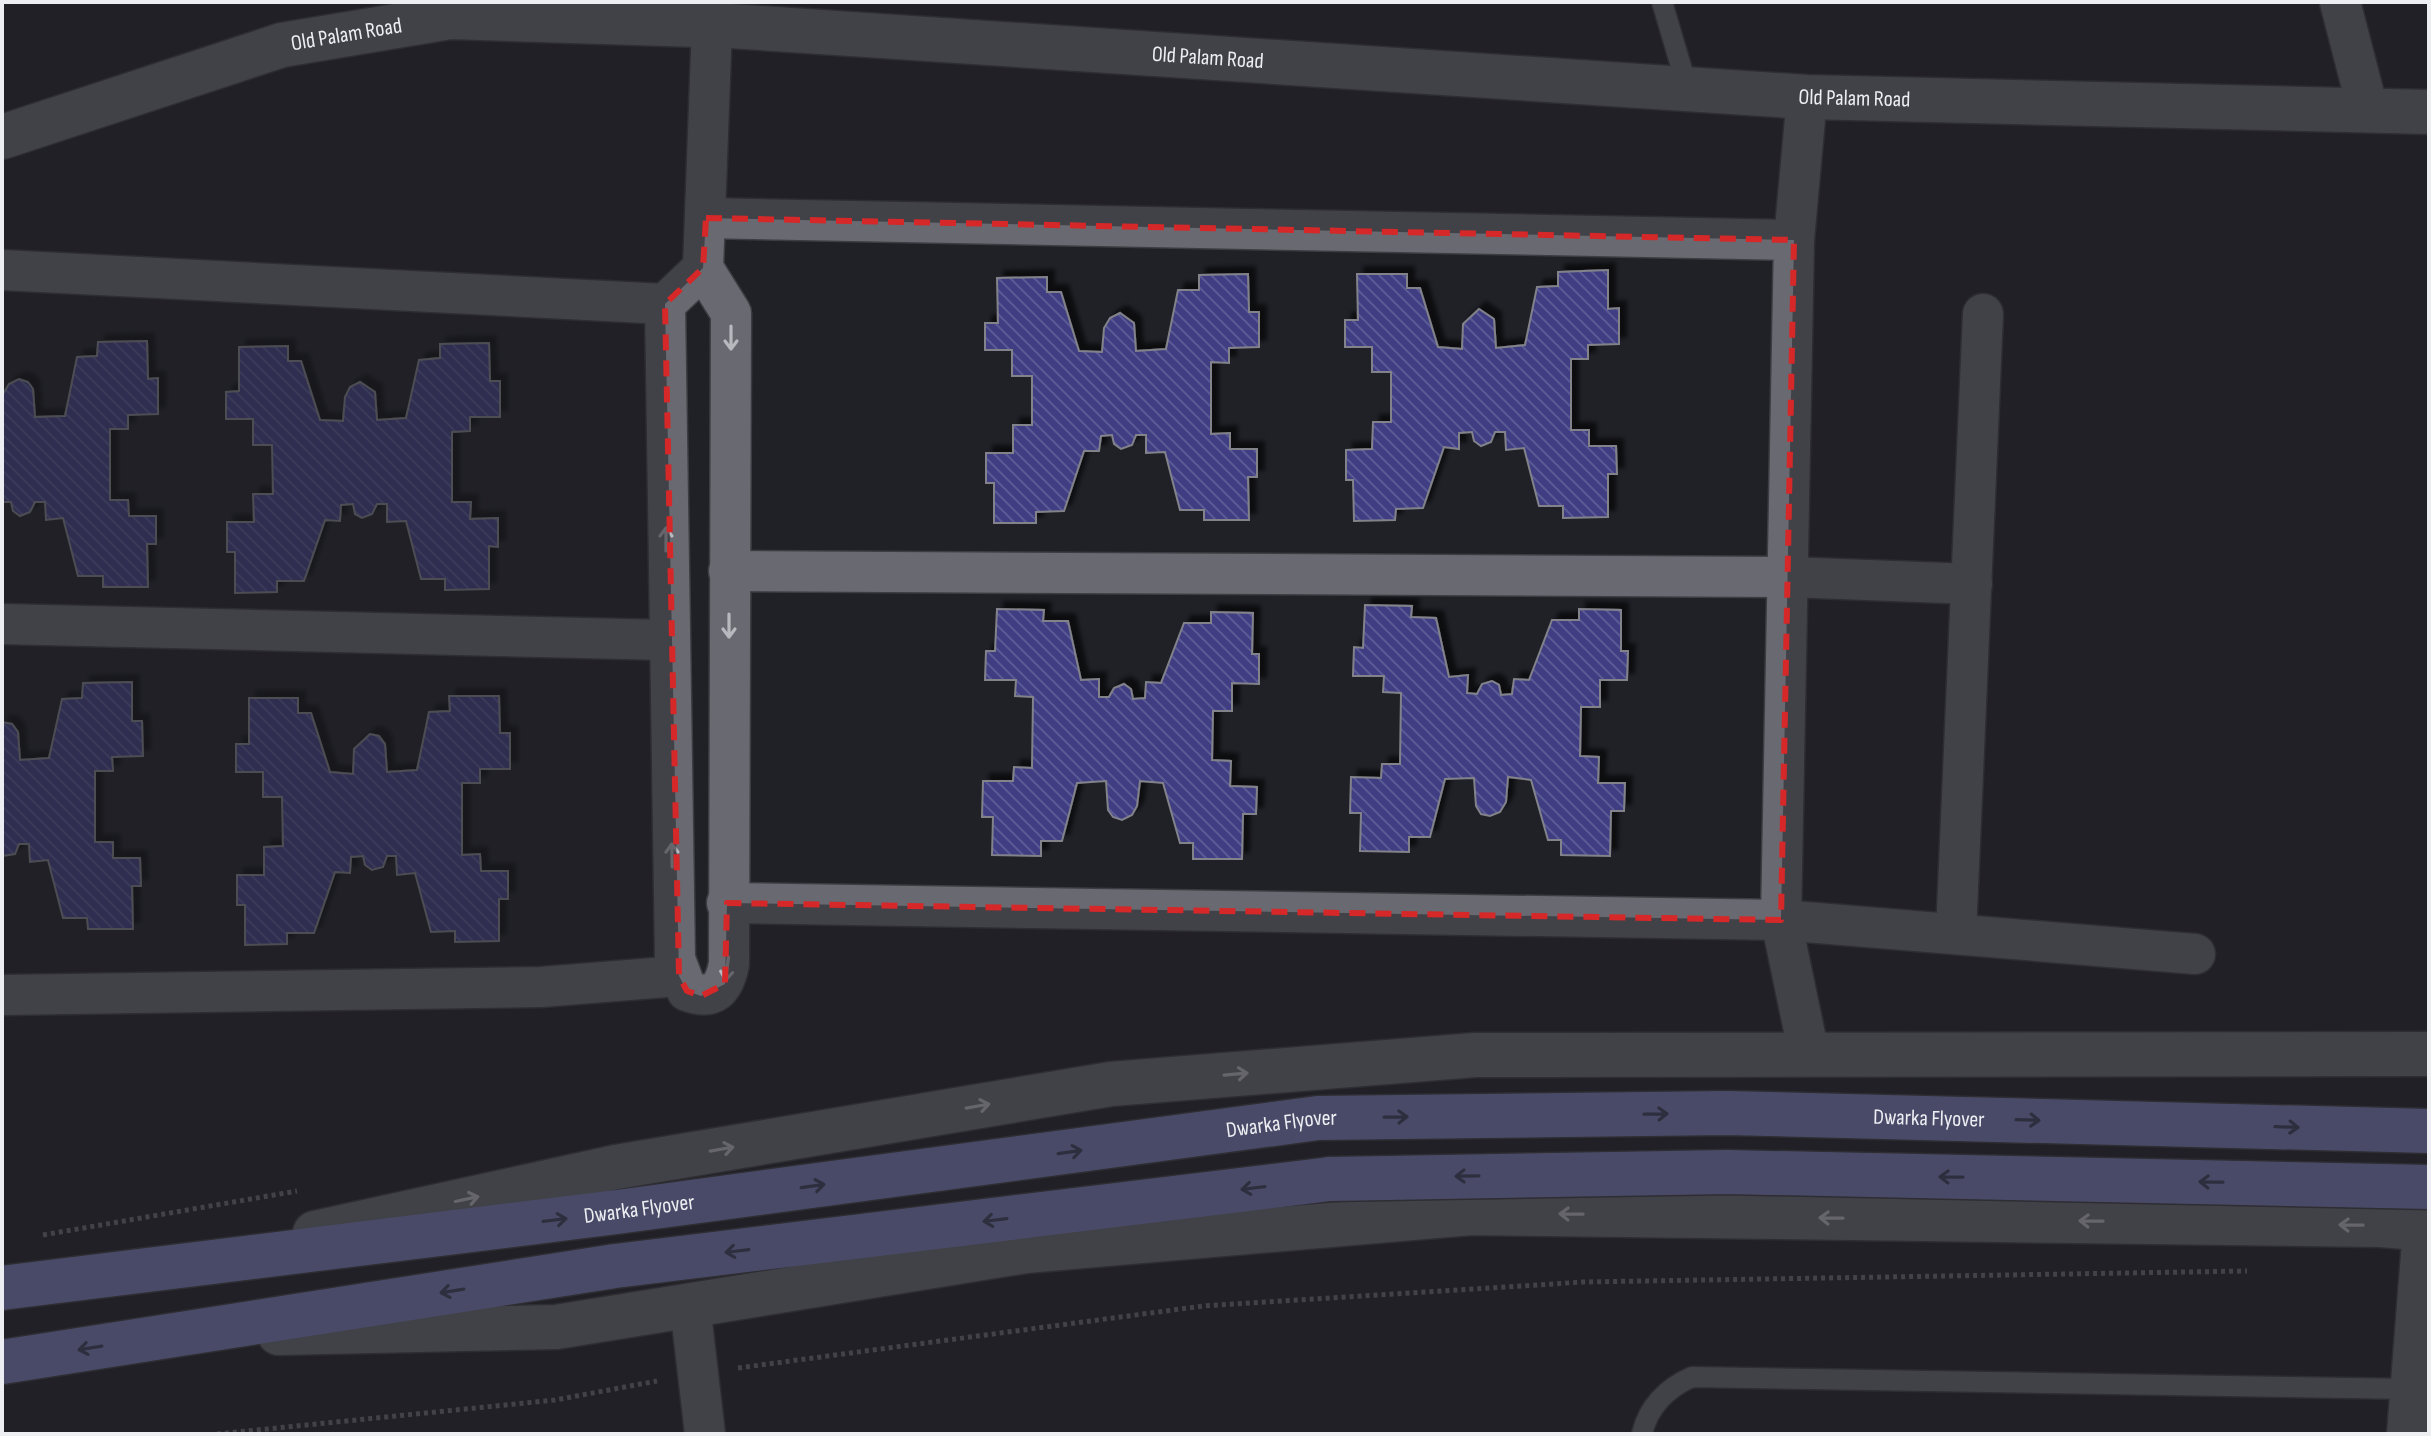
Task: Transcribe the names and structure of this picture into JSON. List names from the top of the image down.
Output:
{
  "streets": {
    "main road": ["Dwarka Flyover"],
    "street": ["Old Palam Road"]
  }
}
